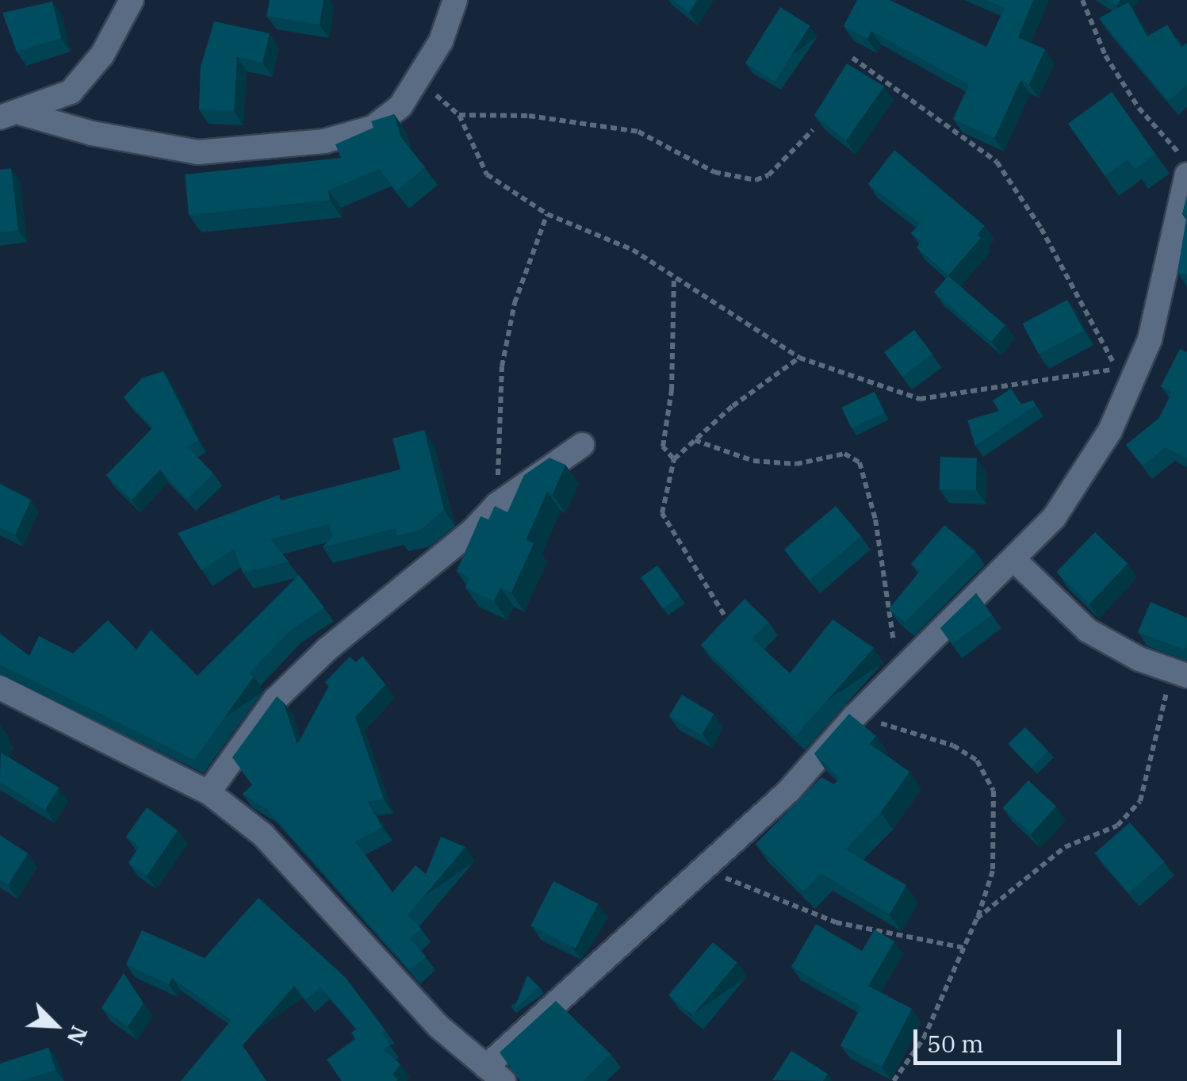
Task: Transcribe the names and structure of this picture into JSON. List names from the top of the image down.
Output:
{
  "scale_bar": "50 m",
  "north": "bottom right"
}
